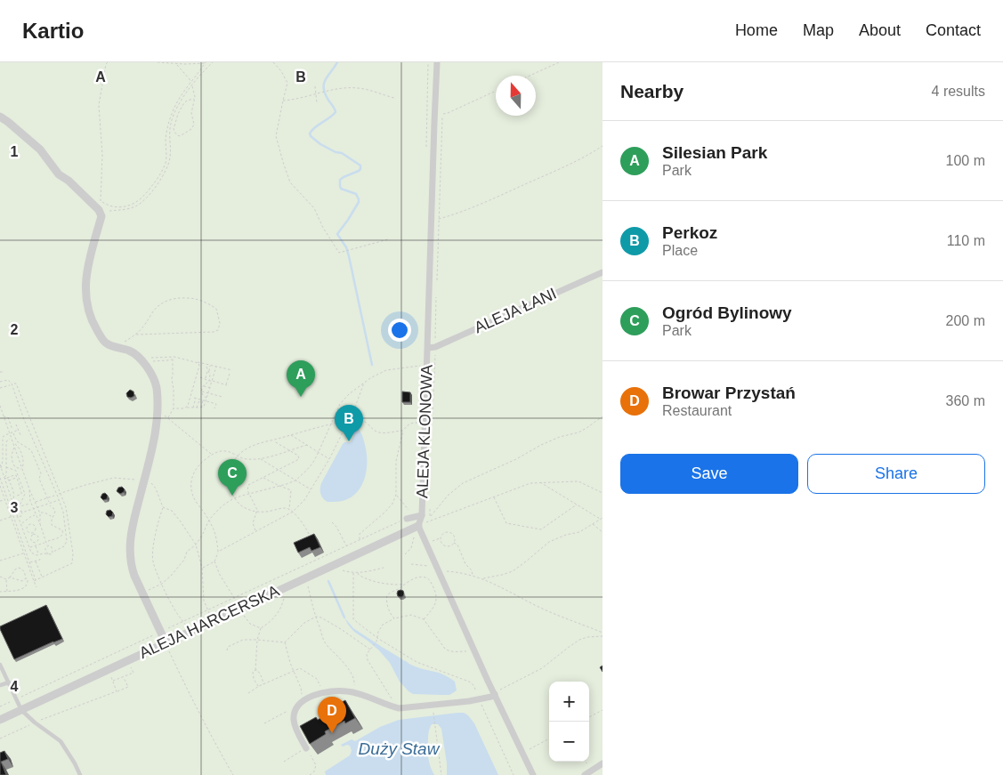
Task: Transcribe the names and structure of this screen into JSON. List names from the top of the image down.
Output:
{
  "streets": {
    "street": ["ALEJA ŁANI", "ALEJA KLONOWA", "ALEJA HARCERSKA"]
  },
  "crossings": [
    ["ALEJA ŁANI", "ALEJA KLONOWA"],
    ["ALEJA KLONOWA", "ALEJA HARCERSKA"]
  ],
  "water": ["Duży Staw"],
  "north": "top",
  "page": {
    "header": "Kartio",
    "nav": [
      "Home",
      "Map",
      "About",
      "Contact"
    ],
    "heading": ["Nearby", "4 results"],
    "list": [
      {
        "mark": "A",
        "name": "Silesian Park",
        "note": "Park",
        "value": "100 m"
      },
      {
        "mark": "B",
        "name": "Perkoz",
        "note": "Place",
        "value": "110 m"
      },
      {
        "mark": "C",
        "name": "Ogród Bylinowy",
        "note": "Park",
        "value": "200 m"
      },
      {
        "mark": "D",
        "name": "Browar Przystań",
        "note": "Restaurant",
        "value": "360 m"
      }
    ],
    "pins": [
      "A",
      "B",
      "C",
      "D"
    ],
    "buttons": ["Save", "Share"],
    "map_buttons": ["+", "−"]
  },
  "grid": {
    "columns": ["A", "B"],
    "rows": [
      "1",
      "2",
      "3",
      "4"
    ]
  }
}
